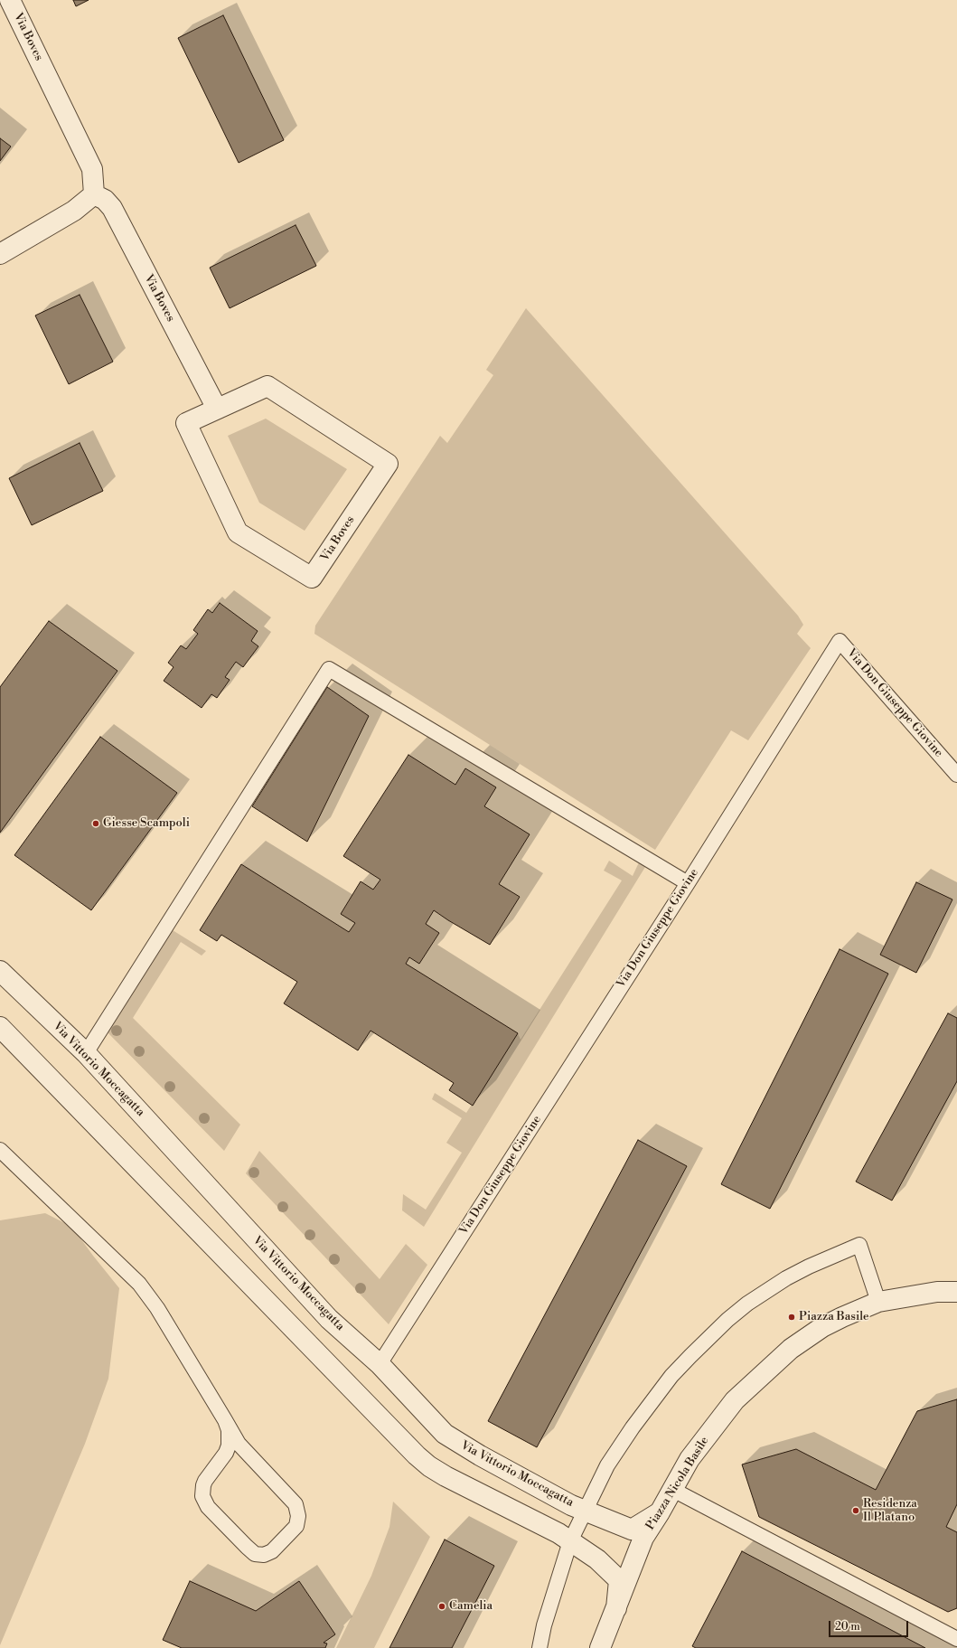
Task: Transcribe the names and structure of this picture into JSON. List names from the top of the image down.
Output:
{
  "streets": {
    "street": ["Via Boves", "Via Vittorio Moccagatta", "Piazza Nicola Basile"],
    "lane": ["Via Don Giuseppe Giovine"]
  },
  "crossings": [
    ["Via Don Giuseppe Giovine", "Via Vittorio Moccagatta"],
    ["Via Vittorio Moccagatta", "Piazza Nicola Basile"]
  ],
  "places": [
    "Giesse Scampoli",
    "Piazza Basile",
    "Residenza Il Platano",
    "Camelia"
  ],
  "scale_bar": "20 m"
}
